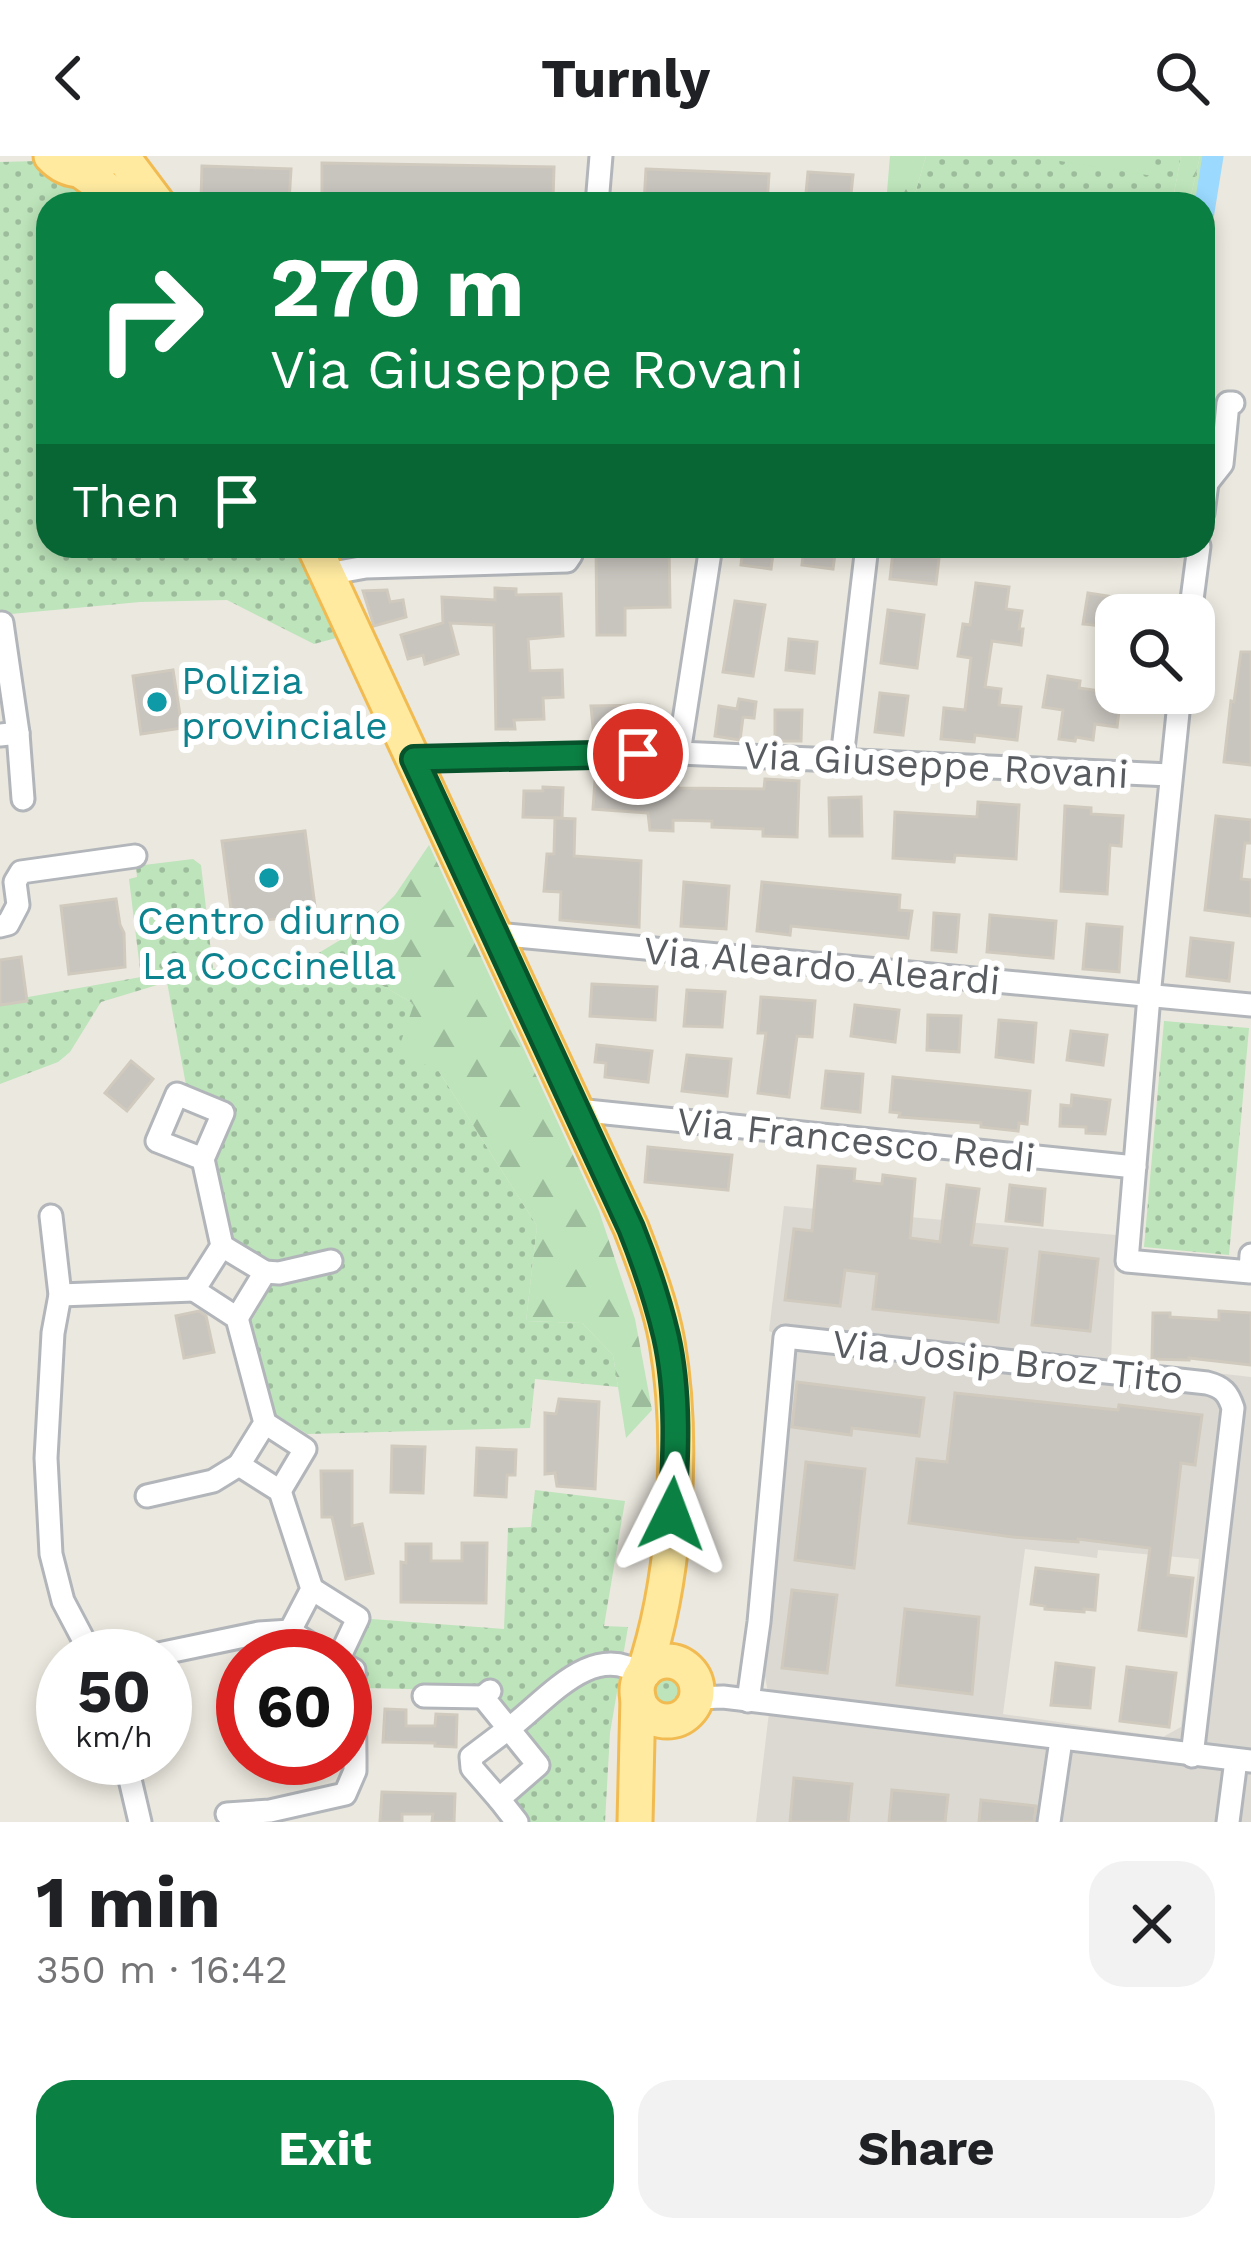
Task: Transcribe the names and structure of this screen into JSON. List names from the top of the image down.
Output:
{
  "streets": {
    "street": [
      "Via Giuseppe Rovani",
      "Via Aleardo Aleardi",
      "Via Francesco Redi",
      "Via Josip Broz Tito"
    ]
  },
  "places": ["Polizia provinciale", "Centro diurno La Coccinella"],
  "page": {
    "header": "Turnly",
    "turn": ["270 m", "Via Giuseppe Rovani"],
    "then": "Then",
    "speed": "50 km/h",
    "limit": "60",
    "heading": ["1 min", "350 m · 16:42"],
    "buttons": ["Exit", "Share"]
  }
}
